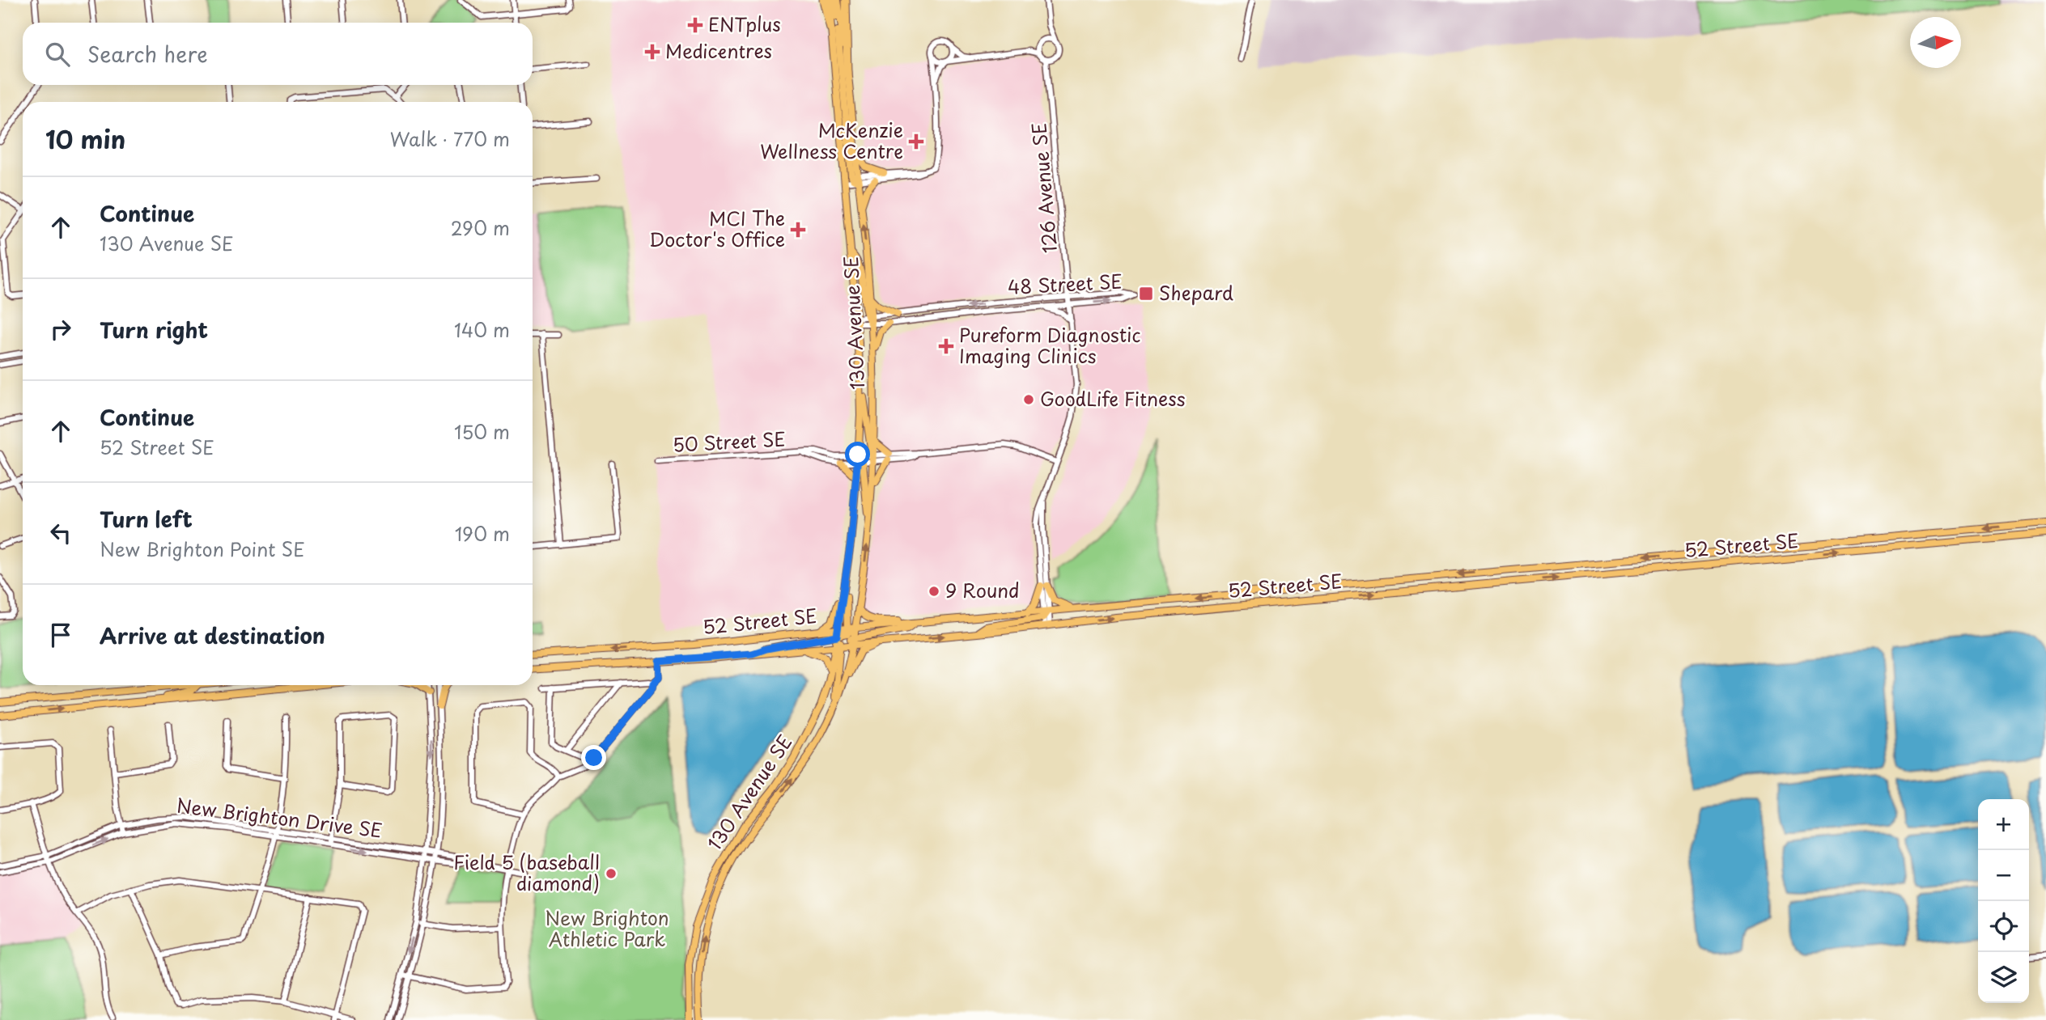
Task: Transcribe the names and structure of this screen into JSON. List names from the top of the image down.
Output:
{
  "streets": {
    "main road": ["130 Avenue SE", "52 Street SE"],
    "street": [
      "126 Avenue SE",
      "48 Street SE",
      "50 Street SE",
      "New Brighton Drive SE"
    ]
  },
  "crossings": [
    ["126 Avenue SE", "48 Street SE"],
    ["126 Avenue SE", "50 Street SE"],
    ["126 Avenue SE", "52 Street SE"],
    ["48 Street SE", "130 Avenue SE"],
    ["130 Avenue SE", "50 Street SE"],
    ["130 Avenue SE", "52 Street SE"]
  ],
  "parks": ["New Brighton Athletic Park"],
  "places": {
    "health": [
      "ENTplus",
      "Medicentres",
      "McKenzie Wellness Centre",
      "MCI The Doctor's Office",
      "Pureform Diagnostic Imaging Clinics"
    ],
    "transit": ["Shepard"],
    "other": ["GoodLife Fitness", "9 Round", "Field 5 (baseball diamond)"]
  },
  "north": "right",
  "page": {
    "search": "Search here",
    "heading": ["10 min", "Walk · 770 m"],
    "list": [
      ["Continue", "130 Avenue SE", "290 m"],
      ["Turn right", "140 m"],
      ["Continue", "52 Street SE", "150 m"],
      ["Turn left", "New Brighton Point SE", "190 m"],
      "Arrive at destination"
    ],
    "map_buttons": ["+", "−"]
  }
}
